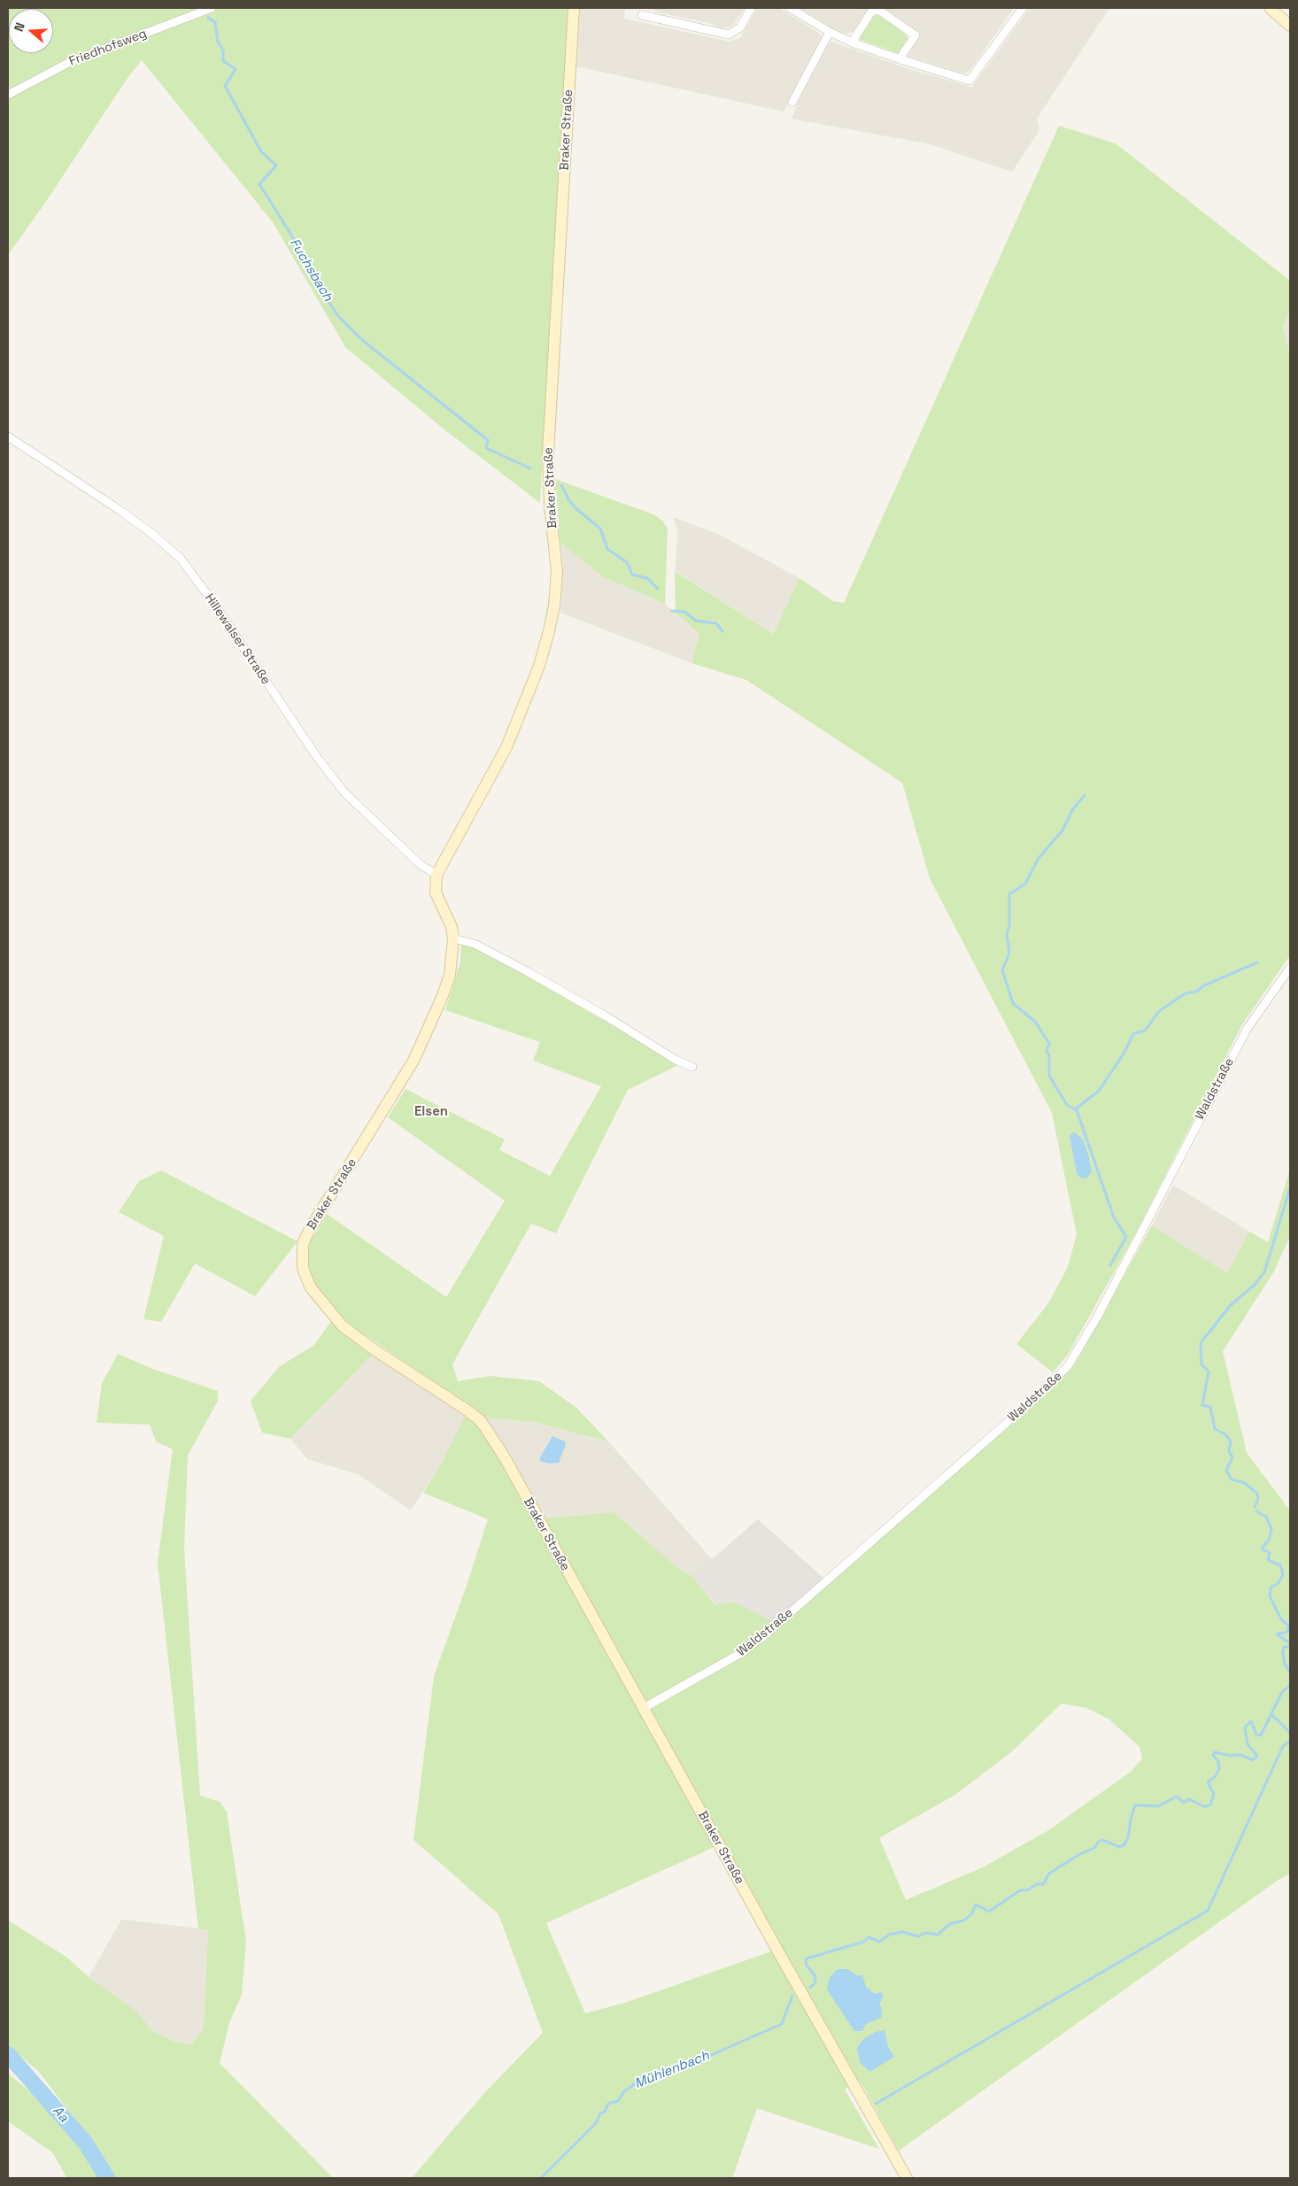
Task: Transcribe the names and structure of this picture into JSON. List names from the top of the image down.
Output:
{
  "streets": {
    "main road": ["Braker Straße"],
    "street": ["Friedhofsweg", "Hillewalser Straße", "Waldstraße"]
  },
  "crossings": [
    ["Braker Straße", "Hillewalser Straße"],
    ["Braker Straße", "Waldstraße"]
  ],
  "districts": ["Elsen"],
  "water": ["Fuchsbach", "Mühlenbach", "Aa"],
  "north": "left"
}
